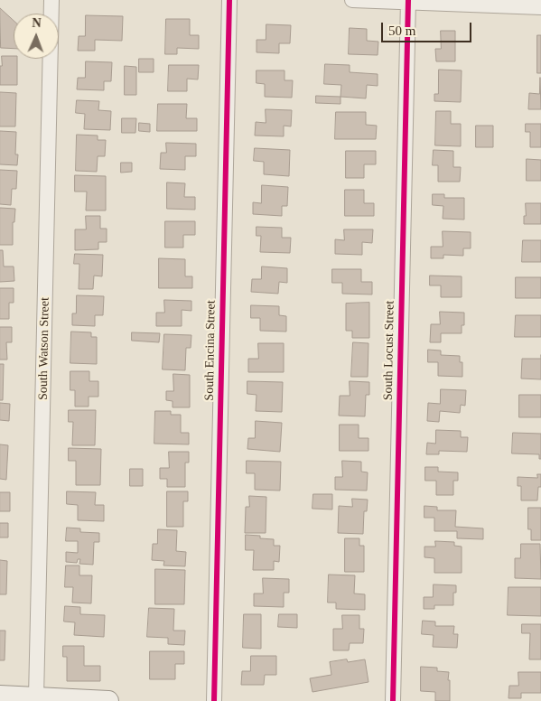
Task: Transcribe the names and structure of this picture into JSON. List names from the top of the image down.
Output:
{
  "streets": {
    "street": ["South Watson Street", "South Encina Street", "South Locust Street"]
  },
  "scale_bar": "50 m",
  "north": "top"
}
